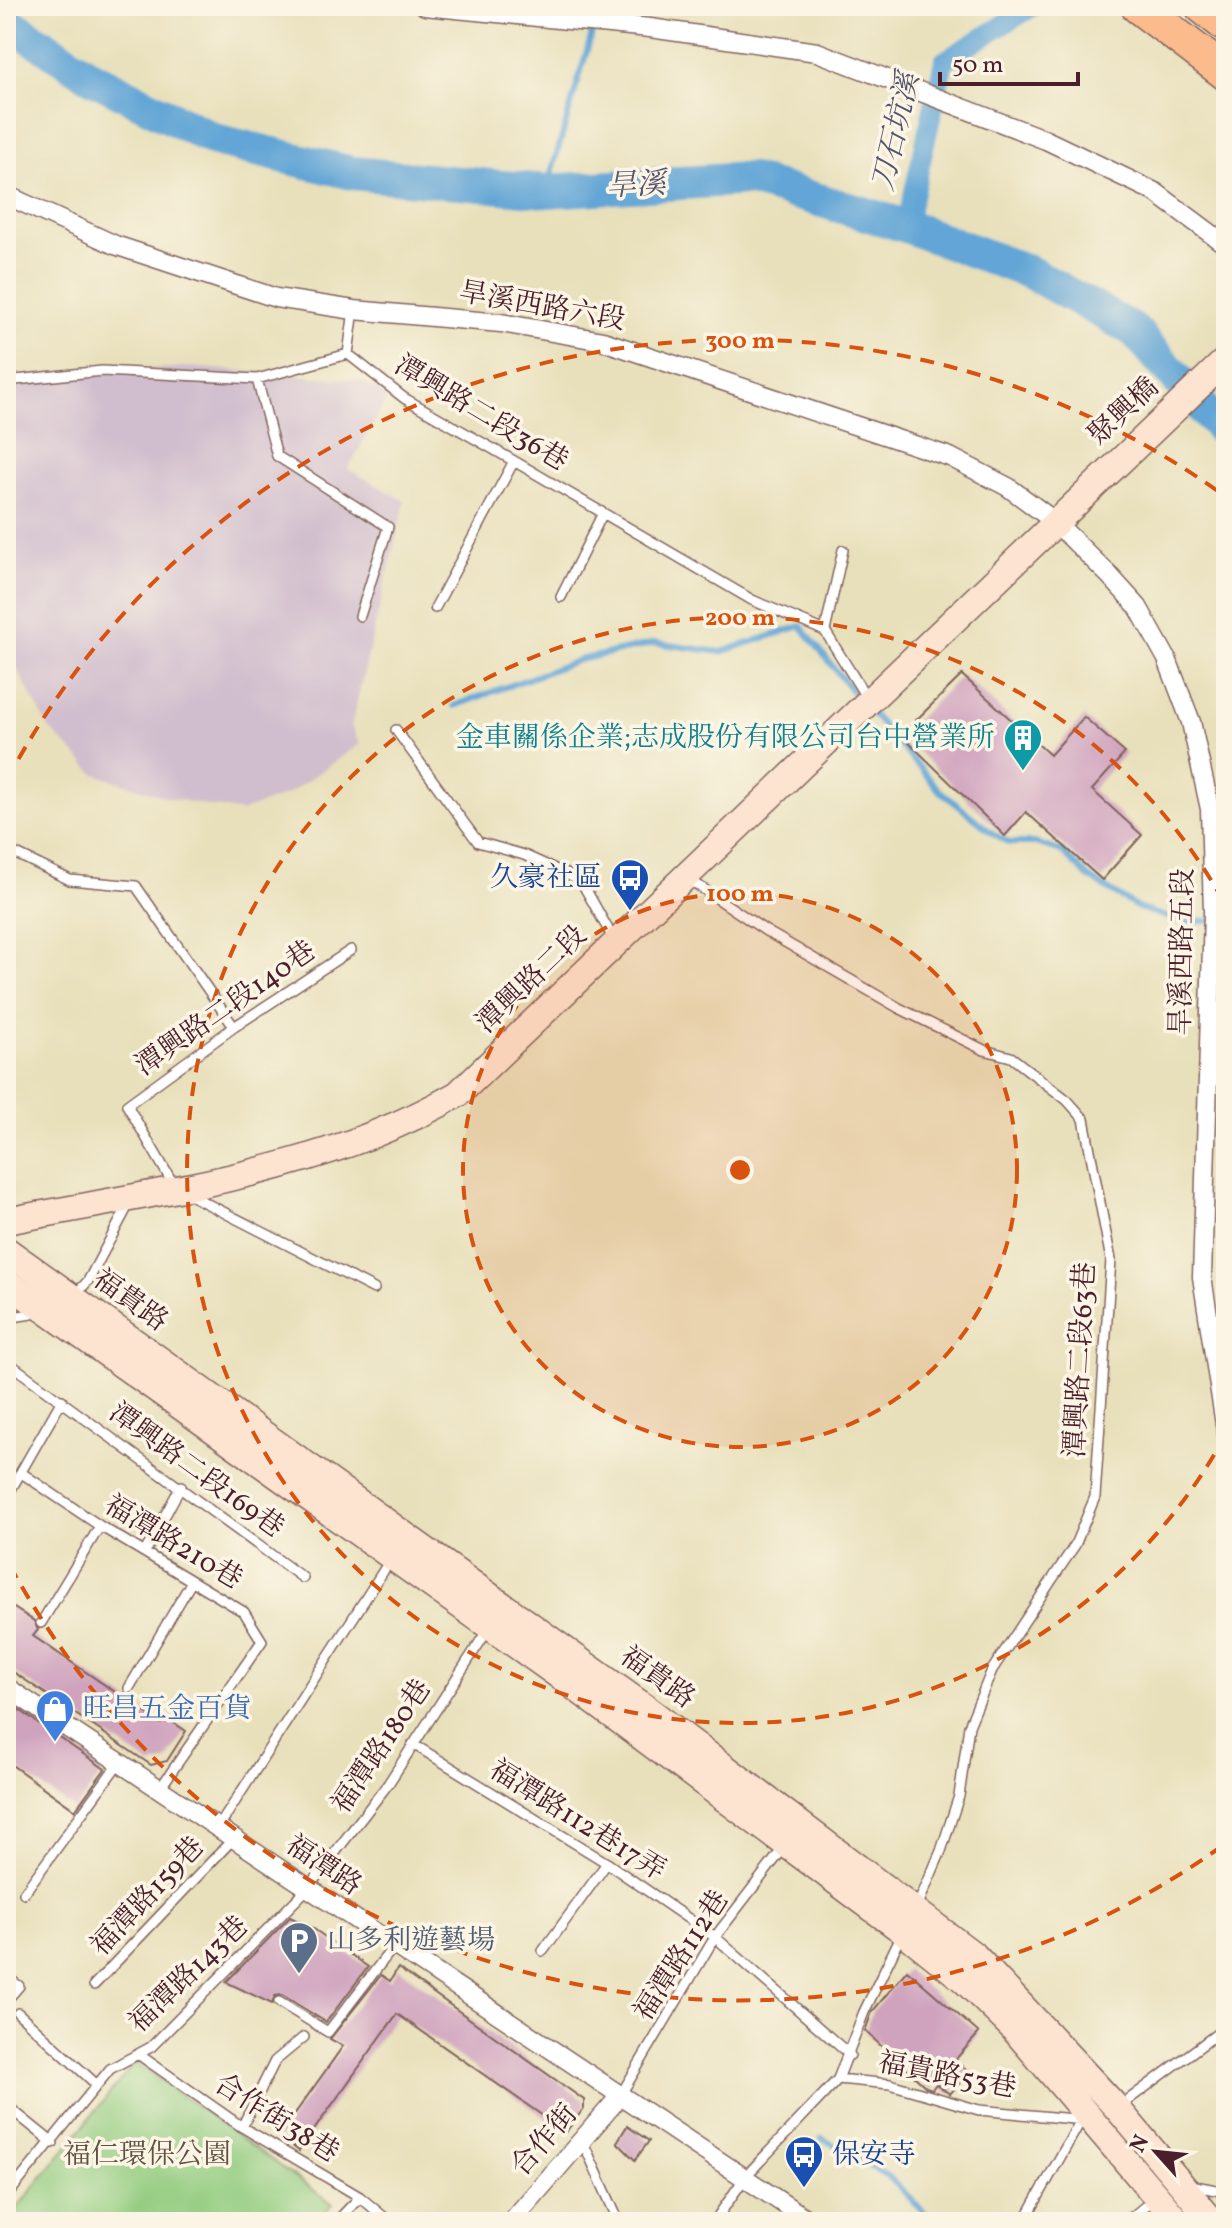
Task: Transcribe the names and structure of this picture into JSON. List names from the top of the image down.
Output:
{
  "streets": {
    "street": [
      "旱溪西路六段",
      "聚興橋",
      "旱溪西路五段",
      "潭興路二段",
      "福貴路",
      "福潭路",
      "合作街"
    ],
    "lane": [
      "潭興路二段36巷",
      "潭興路二段140巷",
      "潭興路二段63巷",
      "潭興路二段169巷",
      "福潭路210巷",
      "福潭路180巷",
      "福潭路112巷17弄",
      "福潭路159巷",
      "福潭路112巷",
      "福潭路143巷",
      "福貴路53巷",
      "合作街38巷"
    ]
  },
  "crossings": [
    ["旱溪西路六段", "聚興橋"],
    ["旱溪西路六段", "旱溪西路五段"],
    ["旱溪西路六段", "潭興路二段"],
    ["聚興橋", "旱溪西路五段"],
    ["聚興橋", "潭興路二段"],
    ["旱溪西路五段", "潭興路二段"],
    ["潭興路二段", "潭興路二段140巷"],
    ["潭興路二段", "潭興路二段63巷"],
    ["福貴路", "潭興路二段63巷"],
    ["福貴路", "福潭路180巷"],
    ["福貴路", "福潭路159巷"],
    ["福貴路", "福潭路112巷"],
    ["福貴路", "福貴路53巷"],
    ["潭興路二段63巷", "福潭路112巷17弄"],
    ["潭興路二段63巷", "福潭路"],
    ["潭興路二段63巷", "福貴路53巷"],
    ["福潭路210巷", "福潭路"],
    ["福潭路180巷", "福潭路112巷17弄"],
    ["福潭路180巷", "福潭路"],
    ["福潭路180巷", "福潭路143巷"],
    ["福潭路112巷17弄", "福潭路112巷"],
    ["福潭路", "福潭路159巷"],
    ["福潭路", "福潭路112巷"],
    ["福潭路", "福潭路143巷"],
    ["福潭路", "合作街"],
    ["福潭路112巷", "合作街"],
    ["福潭路143巷", "合作街38巷"]
  ],
  "water": ["刀石坑溪", "旱溪"],
  "parks": ["福仁環保公園"],
  "places": {
    "building": ["金車關係企業;志成股份有限公司台中營業所"],
    "bus stop": ["久豪社區", "保安寺"],
    "shop": ["旺昌五金百貨"],
    "parking": ["山多利遊藝場"]
  },
  "scale_bar": "50 m",
  "north": "top left",
  "rings": ["300 m", "200 m", "100 m"]
}
